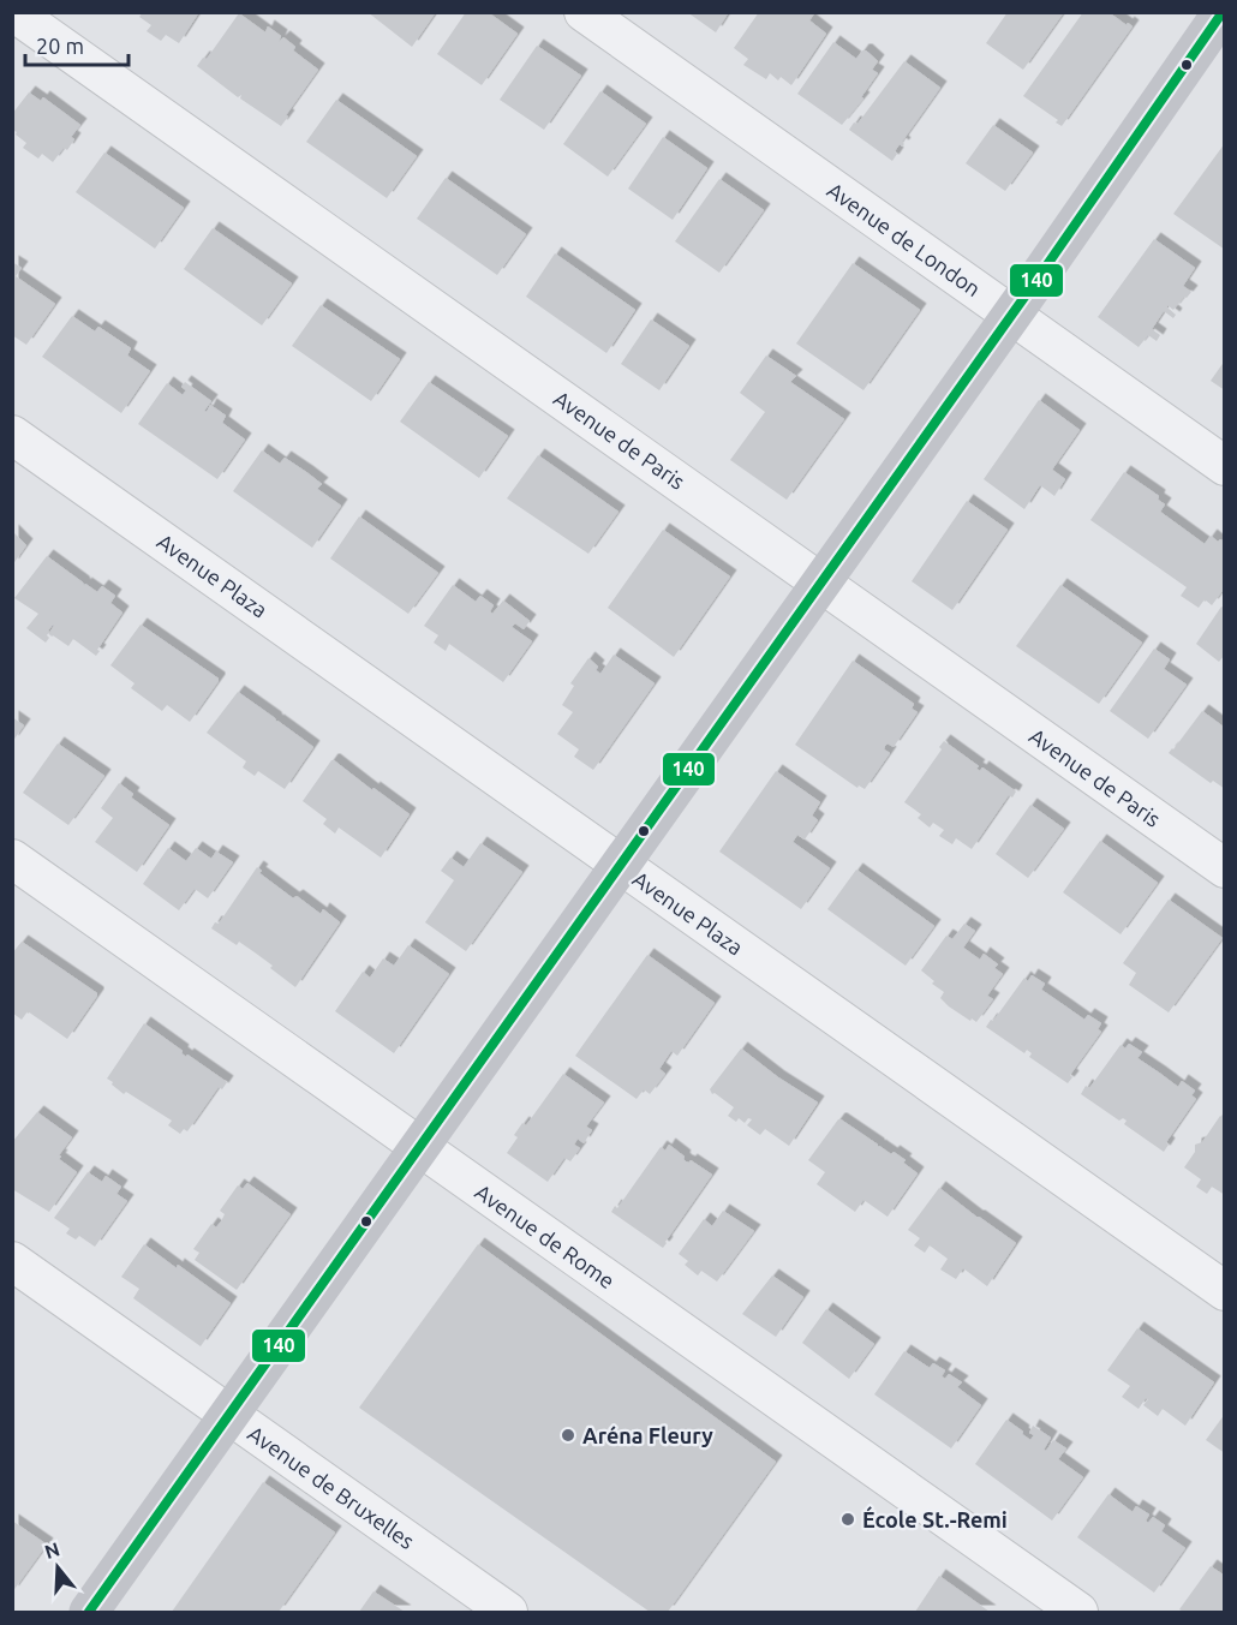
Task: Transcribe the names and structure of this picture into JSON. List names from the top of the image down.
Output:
{
  "streets": {
    "street": [
      "Avenue de London",
      "Avenue de Paris",
      "Avenue Plaza",
      "Avenue de Rome",
      "Avenue de Bruxelles"
    ]
  },
  "places": ["Aréna Fleury", "École St.-Remi"],
  "lines": ["transit line 140"],
  "scale_bar": "20 m",
  "north": "top"
}
